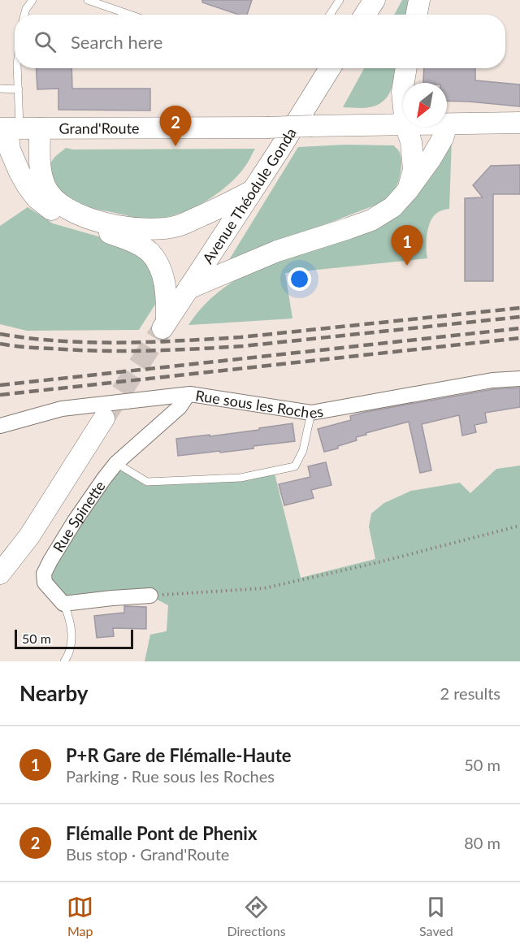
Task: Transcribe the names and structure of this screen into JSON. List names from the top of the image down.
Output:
{
  "streets": {
    "main road": ["Grand'Route", "Avenue Théodule Gonda"],
    "street": ["Rue sous les Roches", "Rue Spinette"]
  },
  "crossings": [
    ["Grand'Route", "Avenue Théodule Gonda"],
    ["Rue sous les Roches", "Rue Spinette"]
  ],
  "scale_bar": "50 m",
  "north": "bottom left",
  "page": {
    "search": "Search here",
    "pins": ["2", "1"],
    "scale": "50 m",
    "heading": ["Nearby", "2 results"],
    "list": [
      {
        "mark": "1",
        "name": "P+R Gare de Flémalle-Haute",
        "note": "Parking · Rue sous les Roches",
        "value": "50 m"
      },
      {
        "mark": "2",
        "name": "Flémalle Pont de Phenix",
        "note": "Bus stop · Grand'Route",
        "value": "80 m"
      }
    ],
    "nav": ["Map", "Directions", "Saved"]
  }
}
